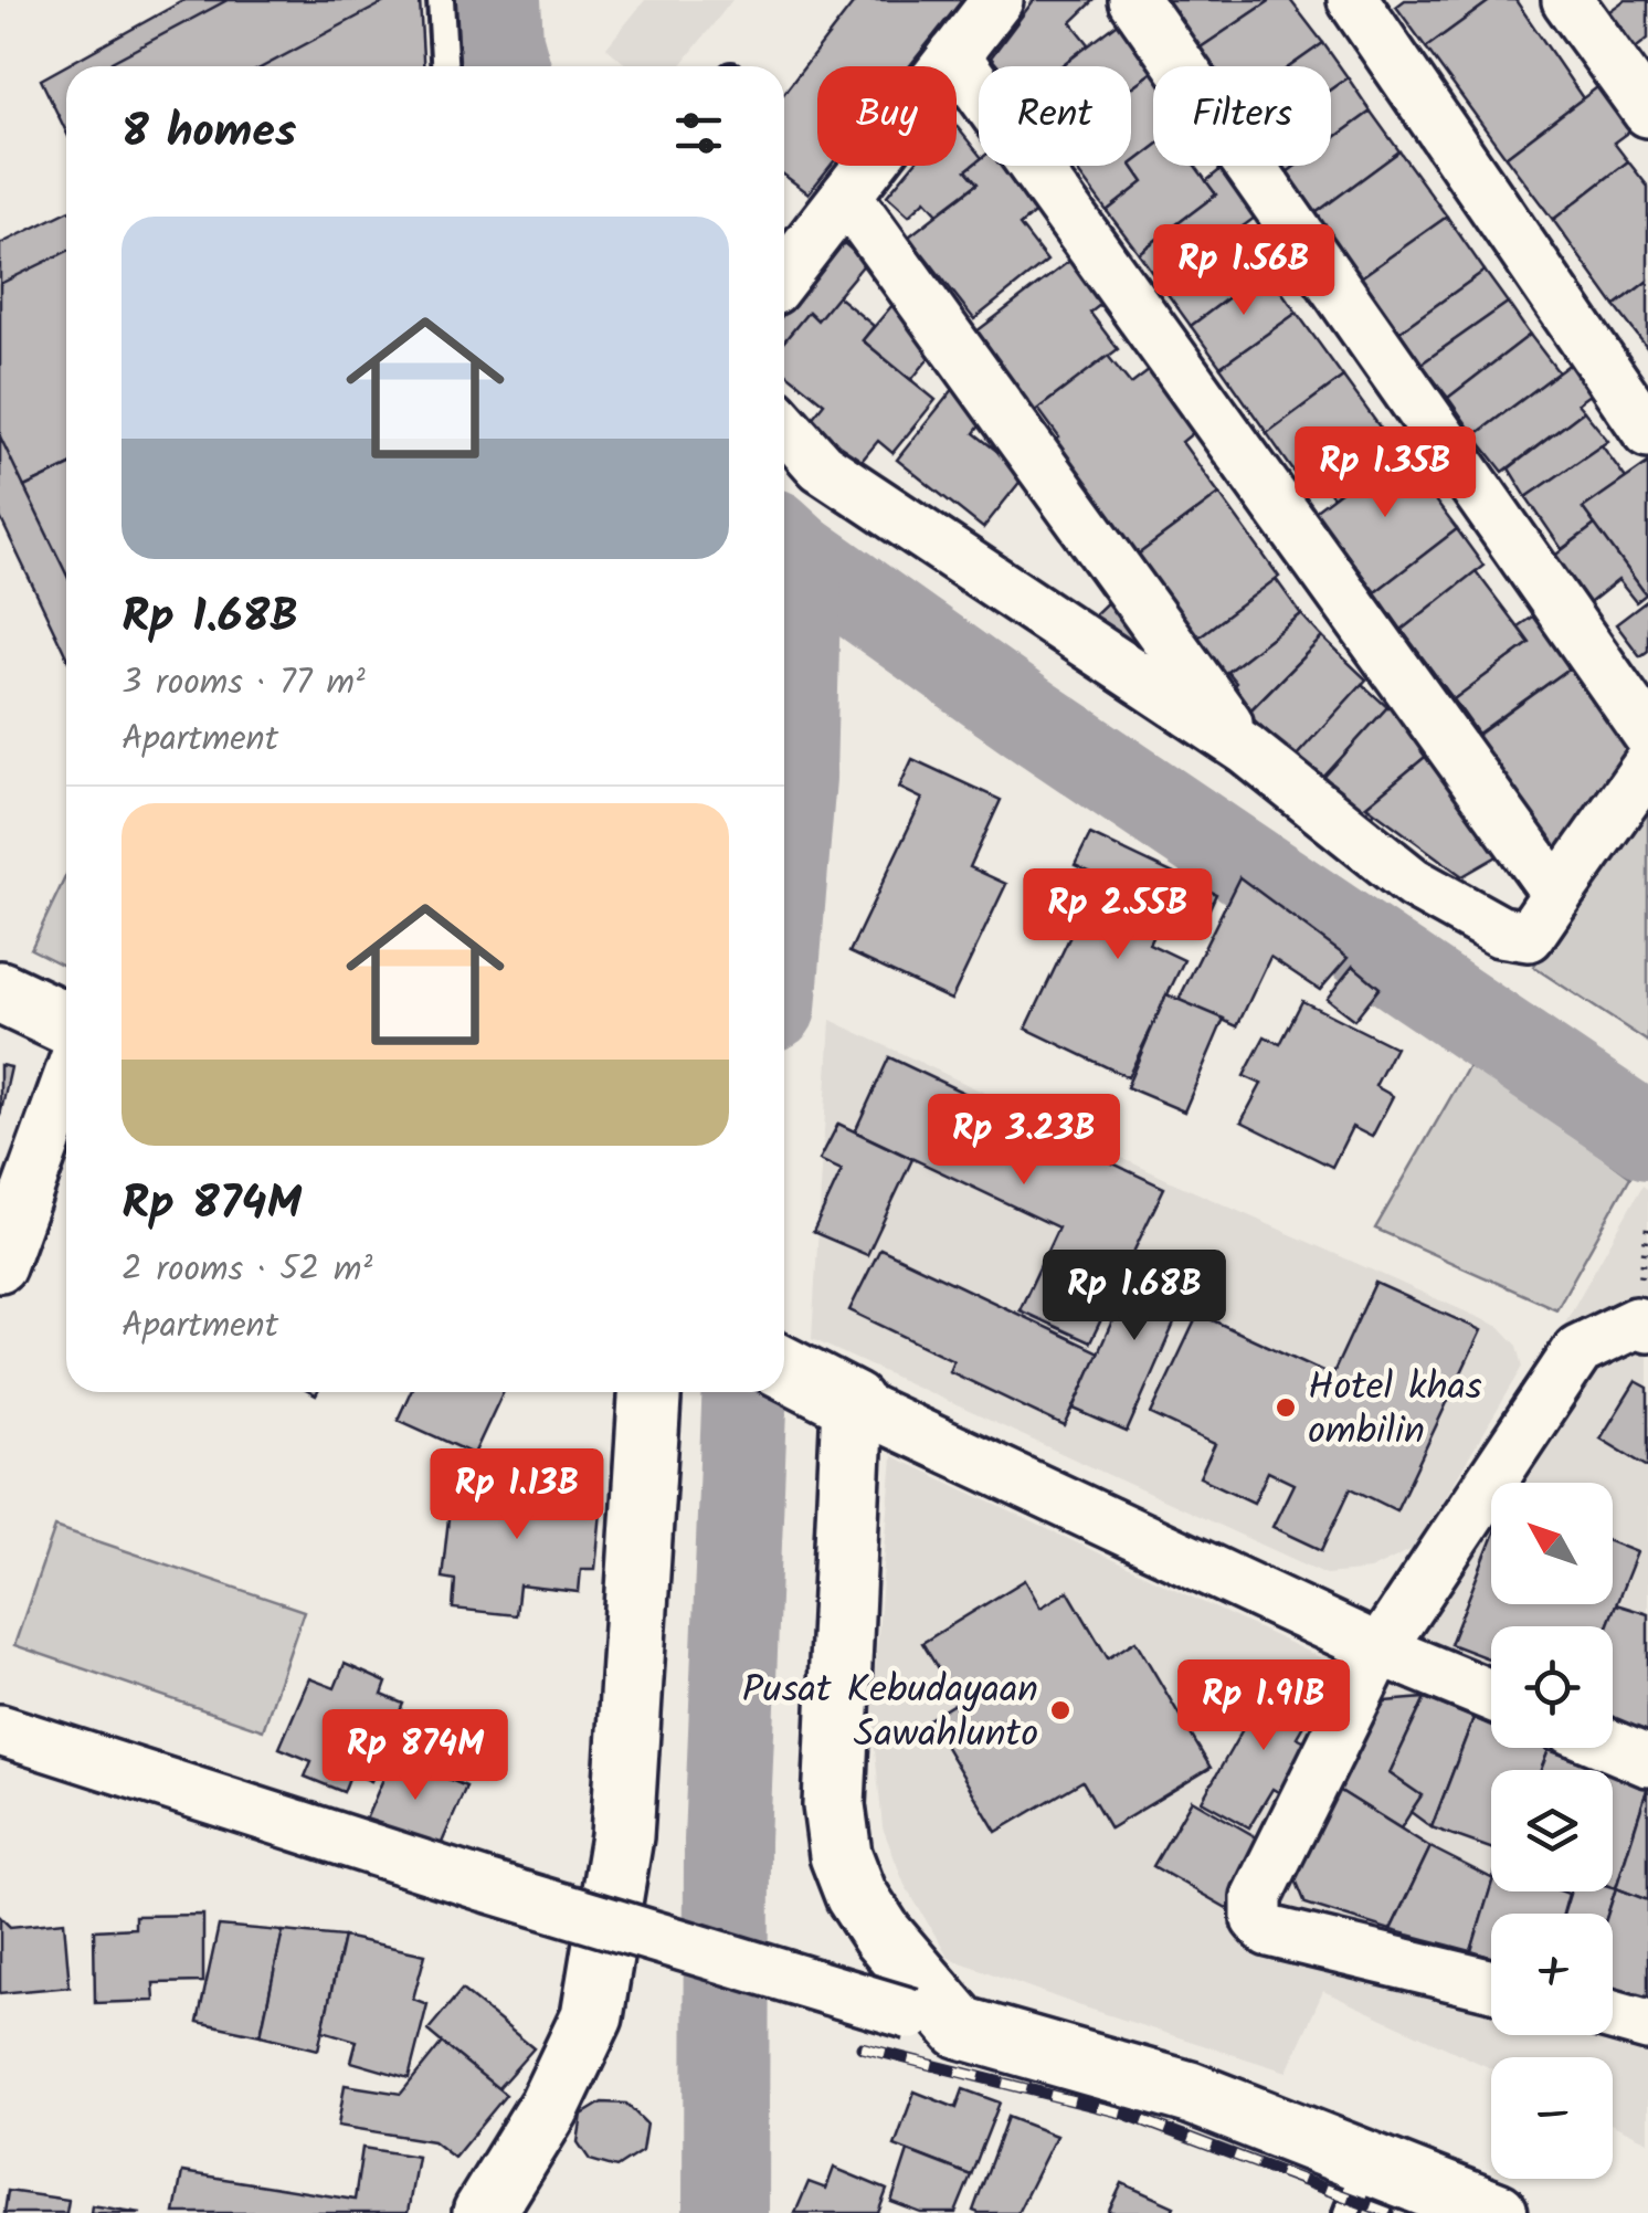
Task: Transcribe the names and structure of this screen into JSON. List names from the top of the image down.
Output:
{
  "places": ["Hotel khas ombilin", "Pusat Kebudayaan Sawahlunto"],
  "north": "top left",
  "page": {
    "chip": ["Buy", "Rent", "Filters"],
    "heading": "8 homes",
    "list": [
      {
        "name": "Rp 1.68B",
        "note": "3 rooms · 77 m² · Apartment"
      },
      {
        "name": "Rp 874M",
        "note": "2 rooms · 52 m² · Apartment"
      }
    ],
    "price": [
      "Rp 1.56B",
      "Rp 1.35B",
      "Rp 2.55B",
      "Rp 3.23B",
      "Rp 1.68B",
      "Rp 1.13B",
      "Rp 1.91B",
      "Rp 874M"
    ],
    "map_buttons": ["+", "−"]
  }
}
